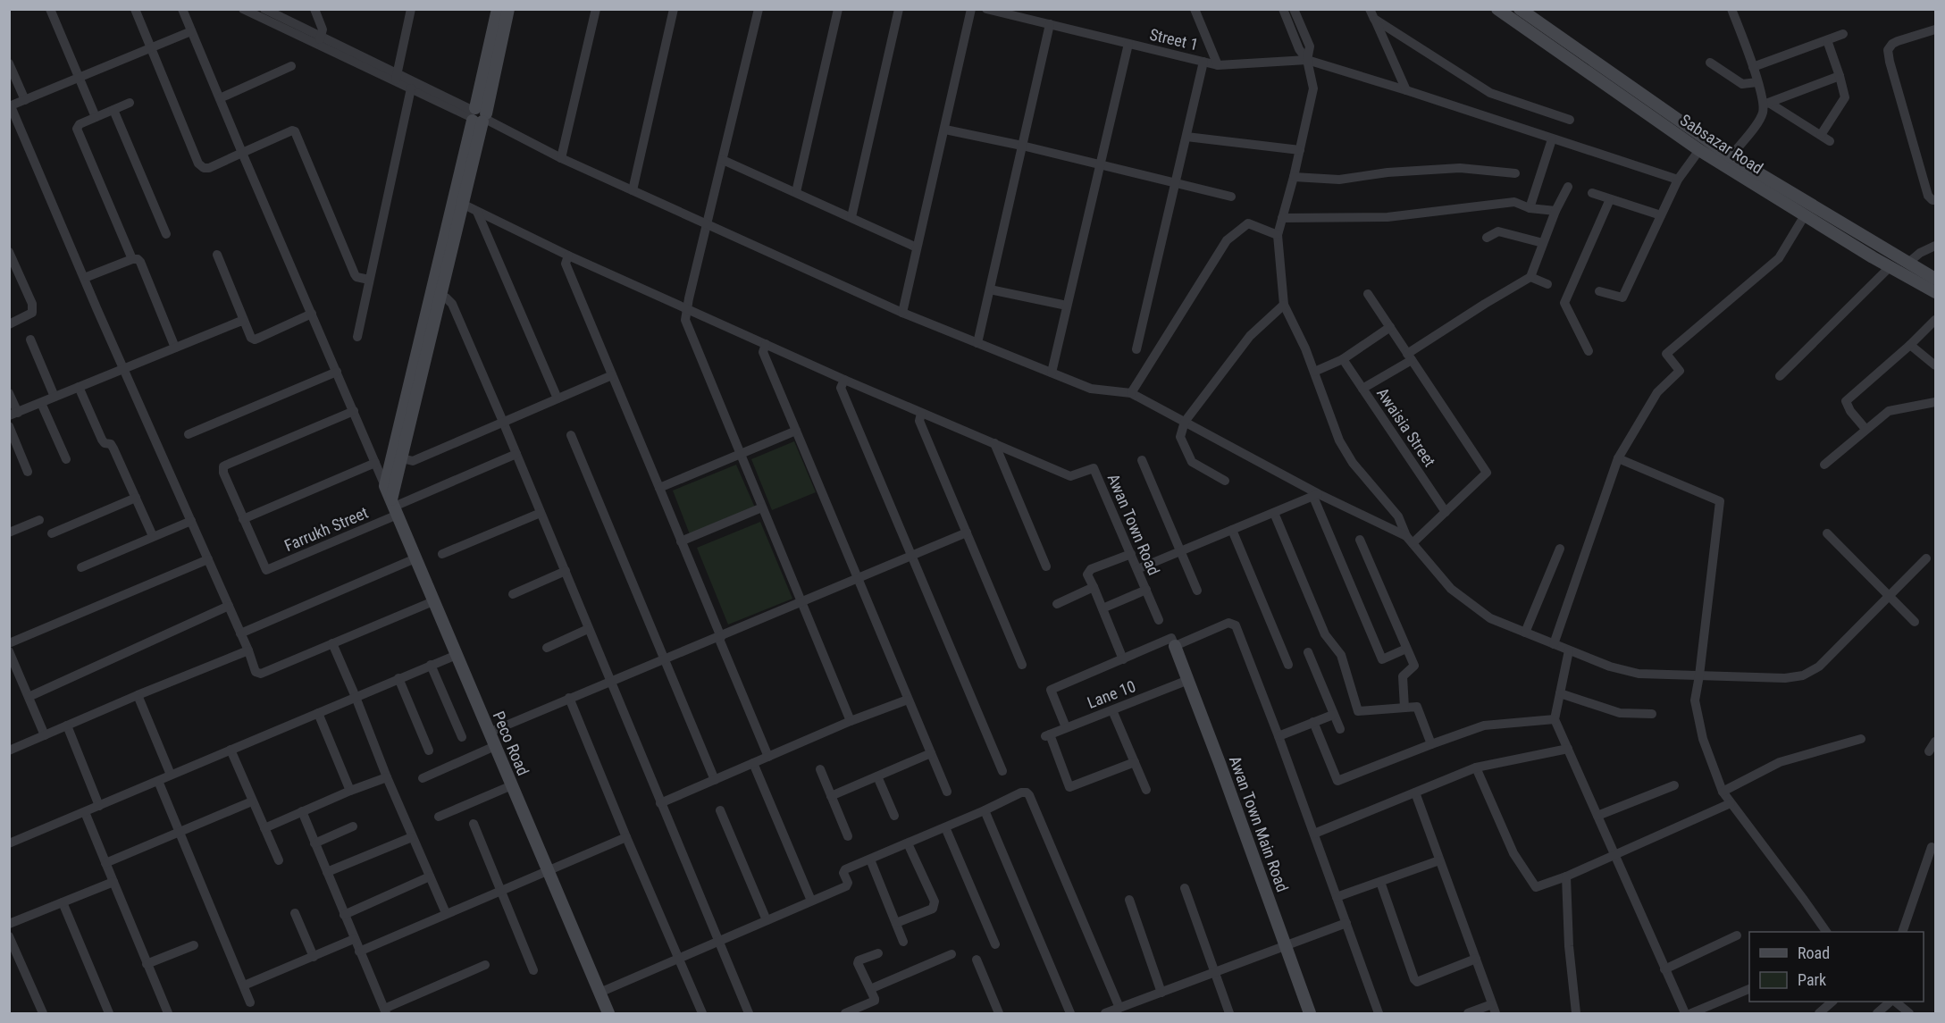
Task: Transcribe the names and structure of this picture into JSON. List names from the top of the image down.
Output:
{
  "streets": {
    "street": [
      "Street 1",
      "Sabsazar Road",
      "Awaisia Street",
      "Awan Town Road",
      "Farrukh Street",
      "Lane 10",
      "Peco Road",
      "Awan Town Main Road"
    ]
  },
  "crossings": [
    ["Farrukh Street", "Peco Road"],
    ["Lane 10", "Awan Town Main Road"]
  ],
  "legend": ["Road", "Park"]
}
